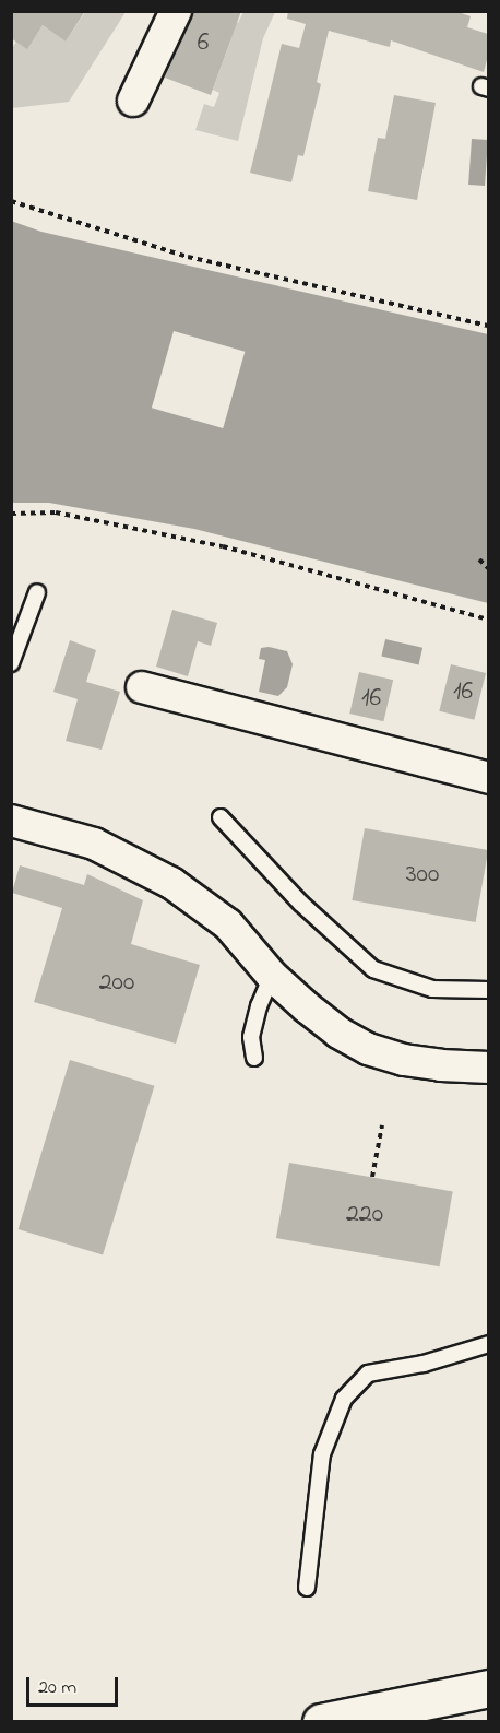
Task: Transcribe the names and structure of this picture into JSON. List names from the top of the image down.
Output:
{
  "house_numbers": [
    "6",
    "16",
    "16",
    "300",
    "200",
    "220"
  ],
  "scale_bar": "20 m"
}
